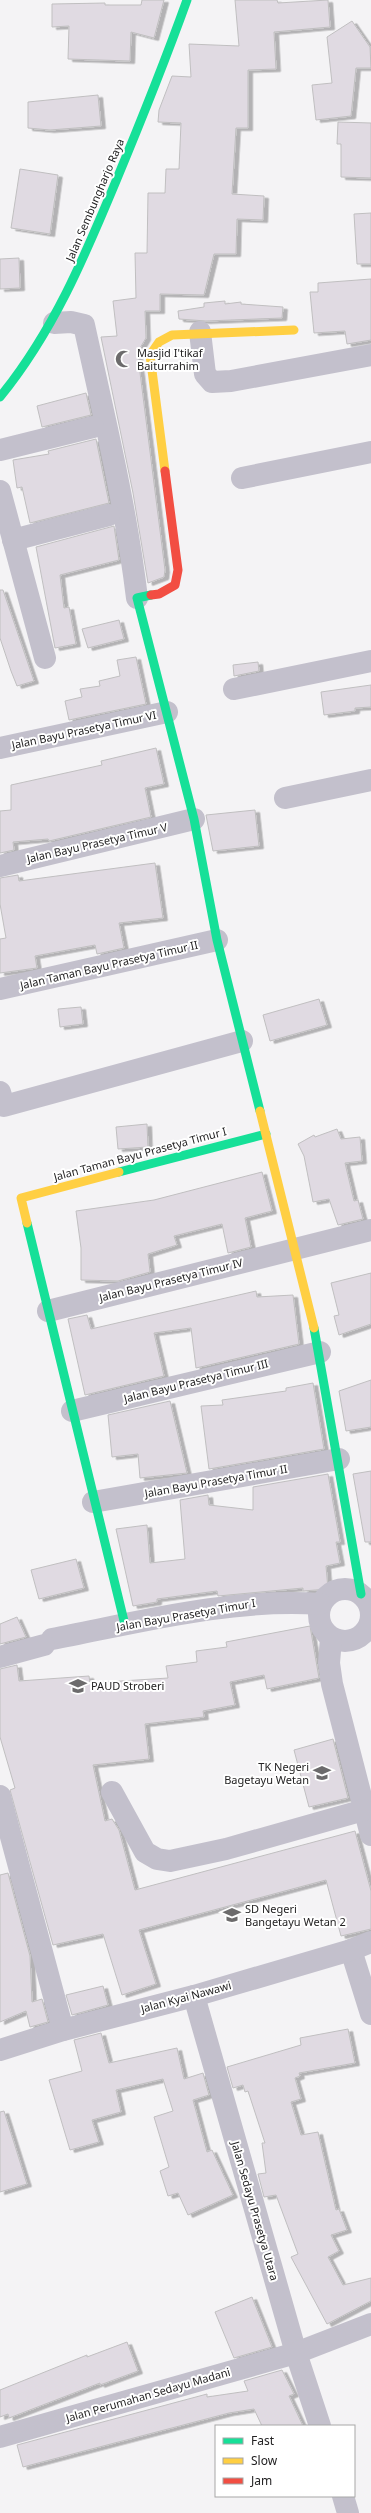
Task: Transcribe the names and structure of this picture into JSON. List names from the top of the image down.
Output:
{
  "streets": {
    "street": [
      "Jalan Sembungharjo Raya",
      "Jalan Bayu Prasetya Timur VI",
      "Jalan Bayu Prasetya Timur V",
      "Jalan Taman Bayu Prasetya Timur II",
      "Jalan Taman Bayu Prasetya Timur I",
      "Jalan Bayu Prasetya Timur IV",
      "Jalan Bayu Prasetya Timur III",
      "Jalan Bayu Prasetya Timur II",
      "Jalan Bayu Prasetya Timur I",
      "Jalan Kyai Nawawi",
      "Jalan Sedayu Prasetya Utara",
      "Jalan Perumahan Sedayu Madani"
    ]
  },
  "crossings": [
    ["Jalan Taman Bayu Prasetya Timur I", "Jalan Bayu Prasetya Timur IV"],
    ["Jalan Kyai Nawawi", "Jalan Sedayu Prasetya Utara"],
    ["Jalan Sedayu Prasetya Utara", "Jalan Perumahan Sedayu Madani"]
  ],
  "places": {
    "mosque": ["Masjid I'tikaf Baiturrahim"],
    "school or university": ["PAUD Stroberi", "TK Negeri Bagetayu Wetan", "SD Negeri Bangetayu Wetan 2"]
  },
  "legend": ["Fast", "Slow", "Jam"]
}
